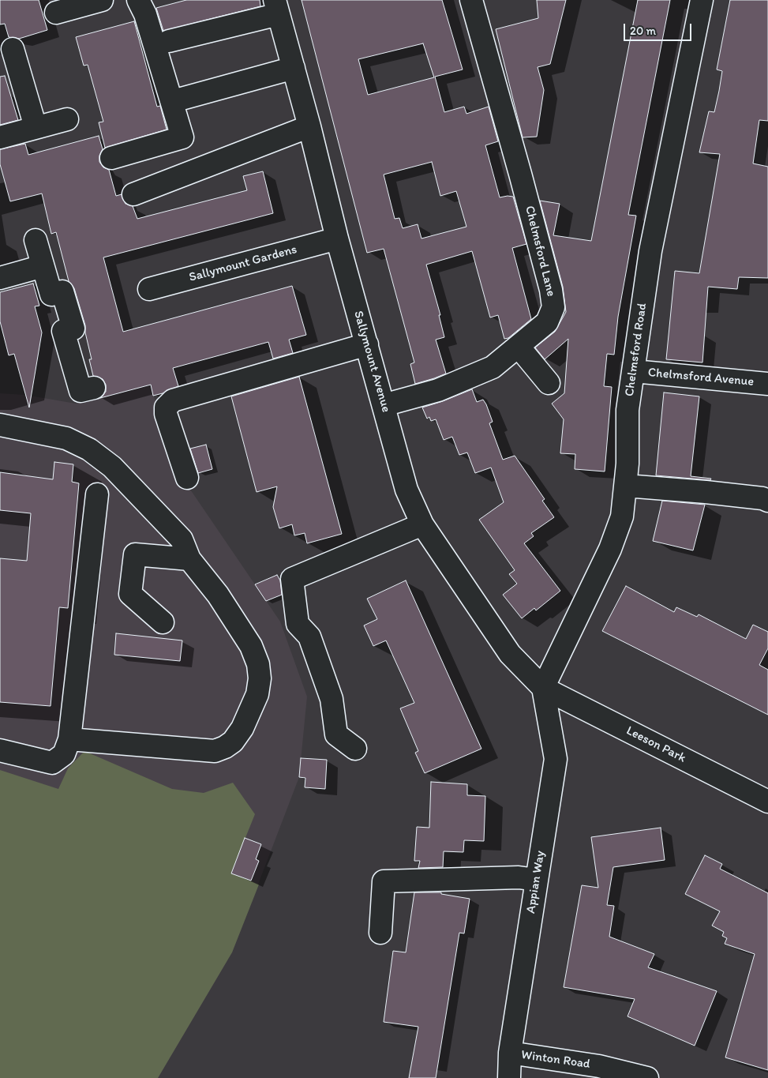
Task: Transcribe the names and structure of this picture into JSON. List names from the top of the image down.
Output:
{
  "streets": {
    "street": [
      "Chelmsford Lane",
      "Sallymount Gardens",
      "Chelmsford Road",
      "Sallymount Avenue",
      "Chelmsford Avenue",
      "Leeson Park",
      "Appian Way",
      "Winton Road"
    ]
  },
  "crossings": [
    ["Chelmsford Lane", "Sallymount Avenue"],
    ["Sallymount Gardens", "Sallymount Avenue"],
    ["Chelmsford Road", "Sallymount Avenue"],
    ["Chelmsford Road", "Chelmsford Avenue"],
    ["Chelmsford Road", "Leeson Park"],
    ["Chelmsford Road", "Appian Way"],
    ["Sallymount Avenue", "Leeson Park"],
    ["Sallymount Avenue", "Appian Way"],
    ["Leeson Park", "Appian Way"],
    ["Appian Way", "Winton Road"]
  ],
  "scale_bar": "20 m"
}
